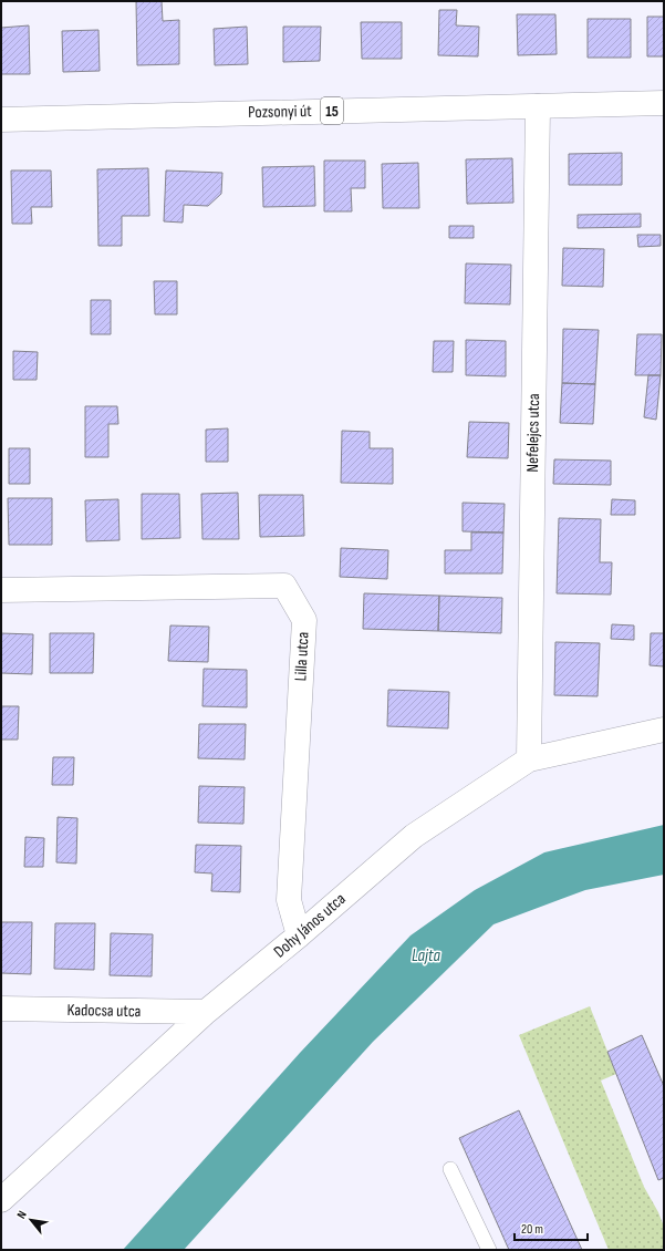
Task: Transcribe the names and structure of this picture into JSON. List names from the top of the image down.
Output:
{
  "streets": {
    "street": [
      "15",
      "Pozsonyi út",
      "Nefelejcs utca",
      "Lilla utca",
      "Dohy János utca",
      "Kadocsa utca"
    ]
  },
  "crossings": [
    ["Pozsonyi út", "Nefelejcs utca"],
    ["Nefelejcs utca", "Dohy János utca"],
    ["Lilla utca", "Dohy János utca"],
    ["Dohy János utca", "Kadocsa utca"]
  ],
  "water": ["Lajta"],
  "scale_bar": "20 m",
  "north": "top left"
}
